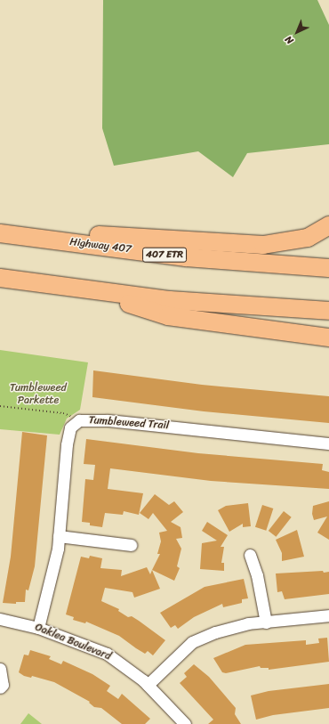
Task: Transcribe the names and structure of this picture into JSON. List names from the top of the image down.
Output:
{
  "streets": {
    "highway": ["Highway 407", "407 ETR"],
    "street": ["Tumbleweed Trail", "Oaklea Boulevard"]
  },
  "crossings": [
    ["Tumbleweed Trail", "Oaklea Boulevard"]
  ],
  "parks": ["Tumbleweed Parkette"],
  "north": "bottom left"
}
